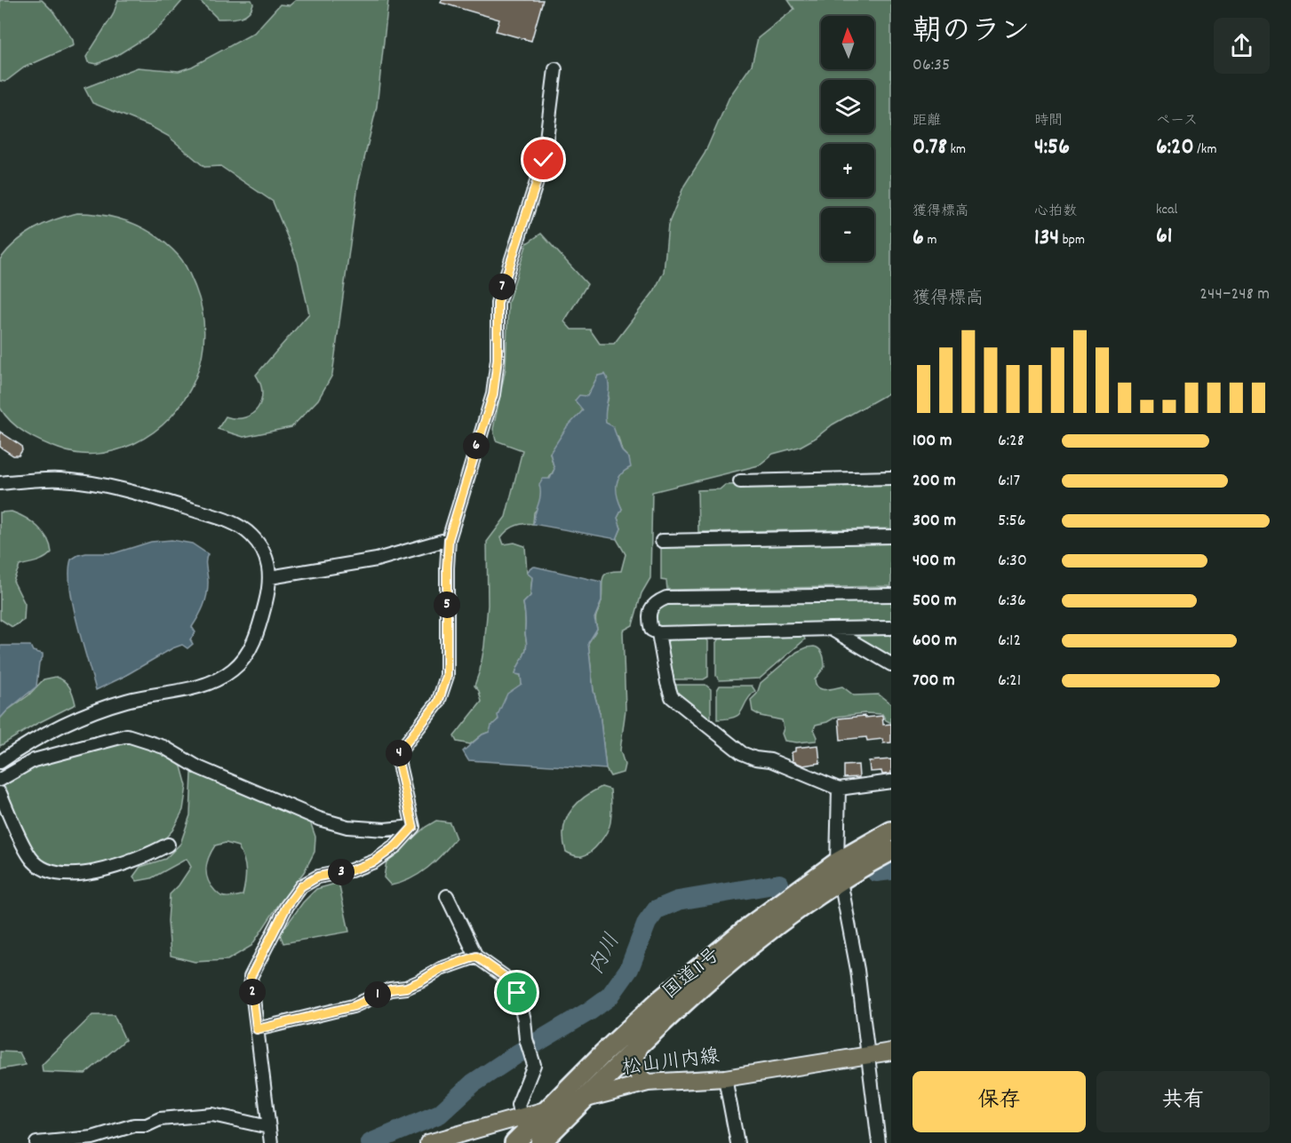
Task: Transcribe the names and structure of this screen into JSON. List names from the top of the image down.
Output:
{
  "streets": {
    "highway": ["国道11号"],
    "main road": ["松山川内線"]
  },
  "crossings": [
    ["国道11号", "松山川内線"]
  ],
  "water": ["内川"],
  "north": "top",
  "page": {
    "heading": ["朝のラン", "06:35"],
    "map_buttons": ["+", "−"],
    "stats": [
      ["距離", "0.78 km"],
      ["時間", "4:56"],
      ["ペース", "6:20 /km"],
      ["獲得標高", "6 m"],
      ["心拍数", "134 bpm"],
      ["kcal", "61"]
    ],
    "chart": ["獲得標高", "244–248 m"],
    "pins": [
      "7",
      "6",
      "5",
      "4",
      "3",
      "2",
      "1"
    ],
    "list": [
      {
        "name": "100 m",
        "note": "6:28"
      },
      {
        "name": "200 m",
        "note": "6:17"
      },
      {
        "name": "300 m",
        "note": "5:56"
      },
      {
        "name": "400 m",
        "note": "6:30"
      },
      {
        "name": "500 m",
        "note": "6:36"
      },
      {
        "name": "600 m",
        "note": "6:12"
      },
      {
        "name": "700 m",
        "note": "6:21"
      }
    ],
    "buttons": ["保存", "共有"]
  }
}
